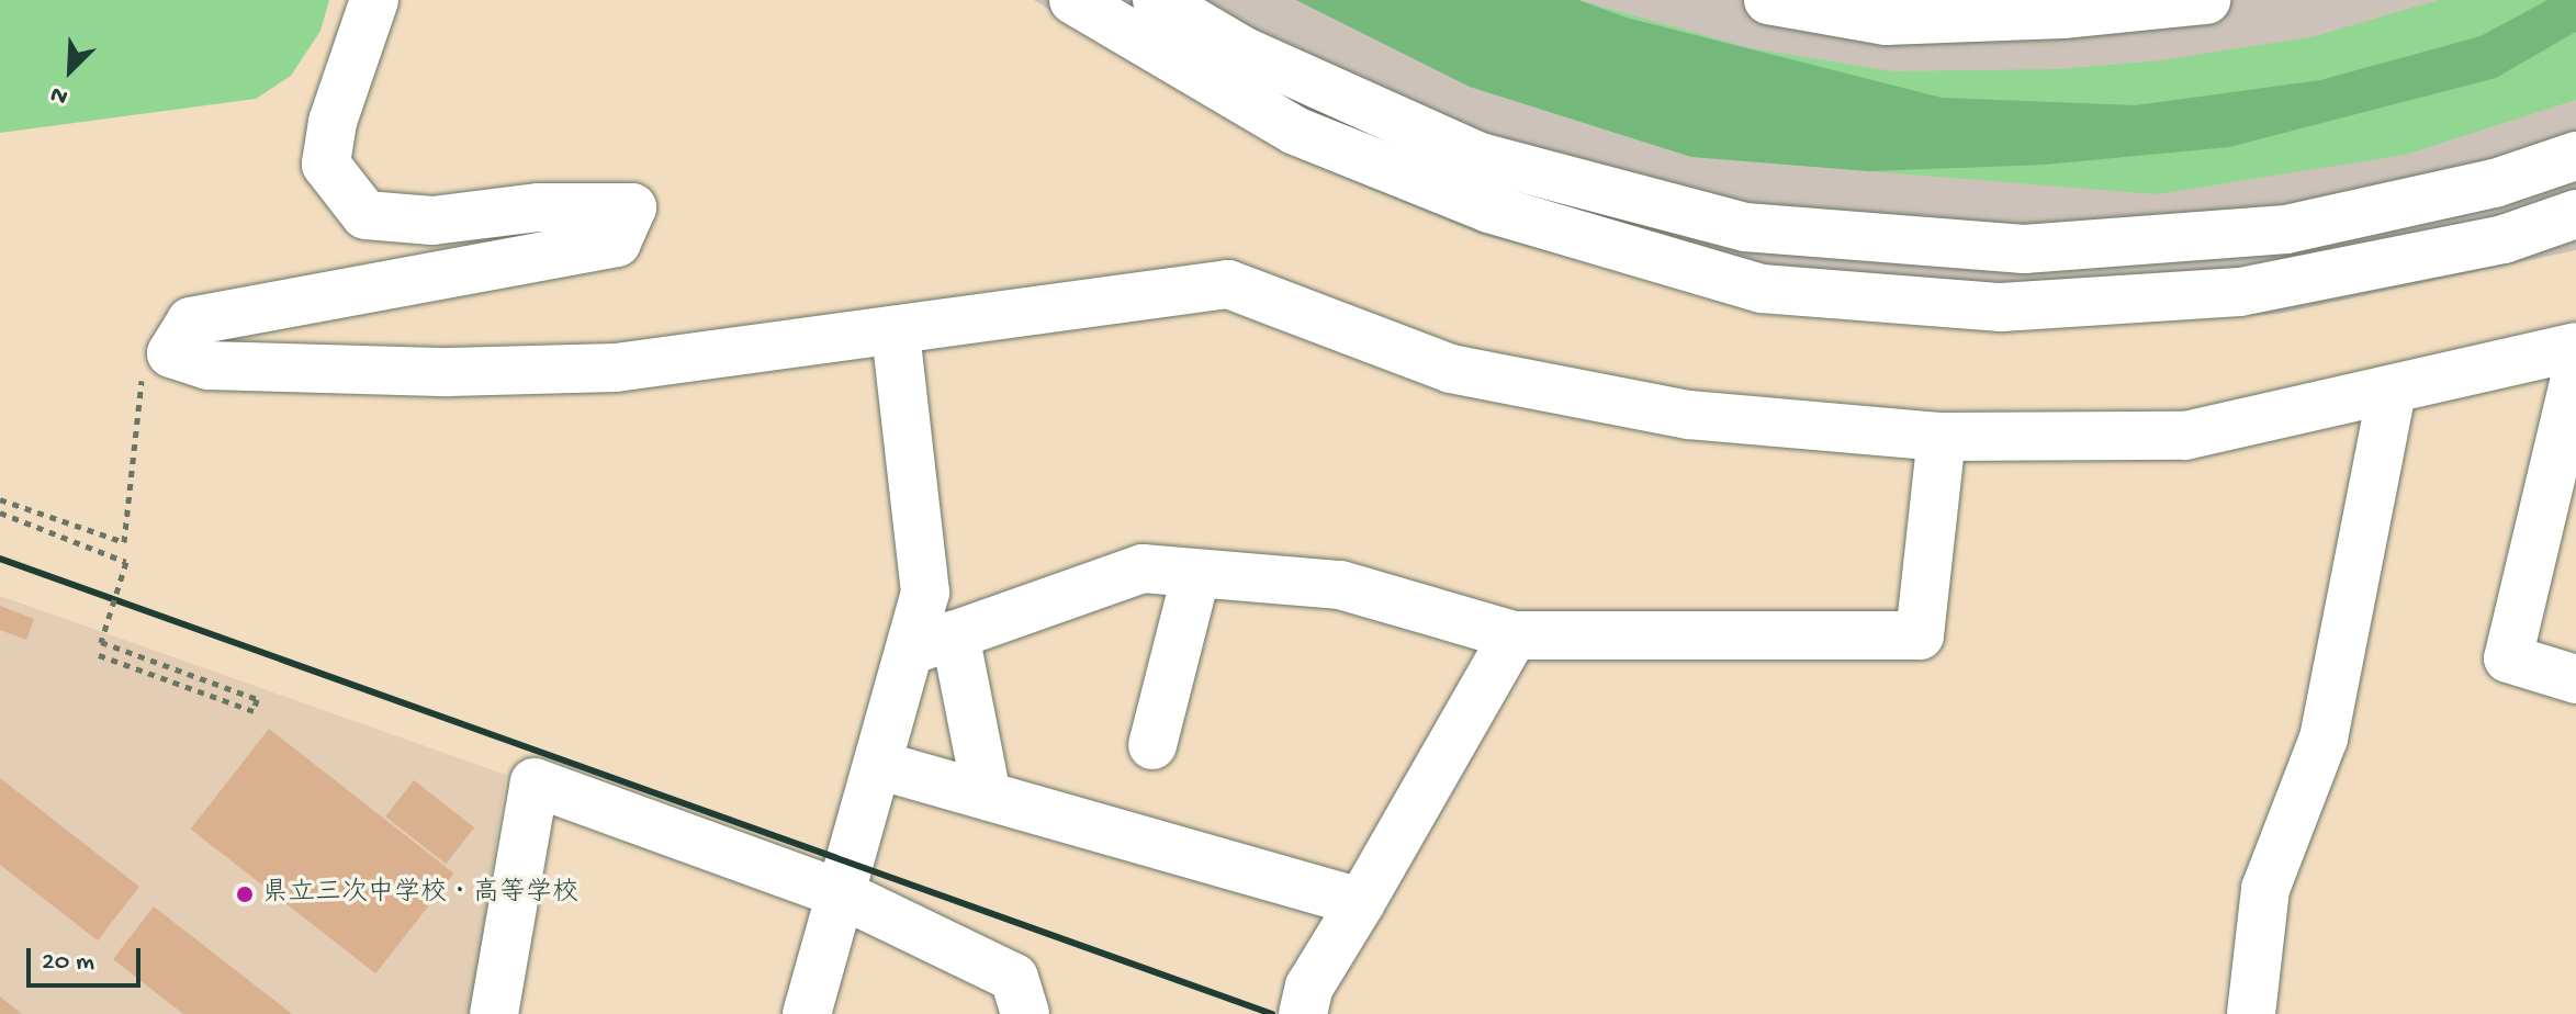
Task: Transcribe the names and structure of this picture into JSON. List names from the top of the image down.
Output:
{
  "places": ["県立三次中学校・高等学校"],
  "scale_bar": "20 m",
  "north": "bottom left"
}
